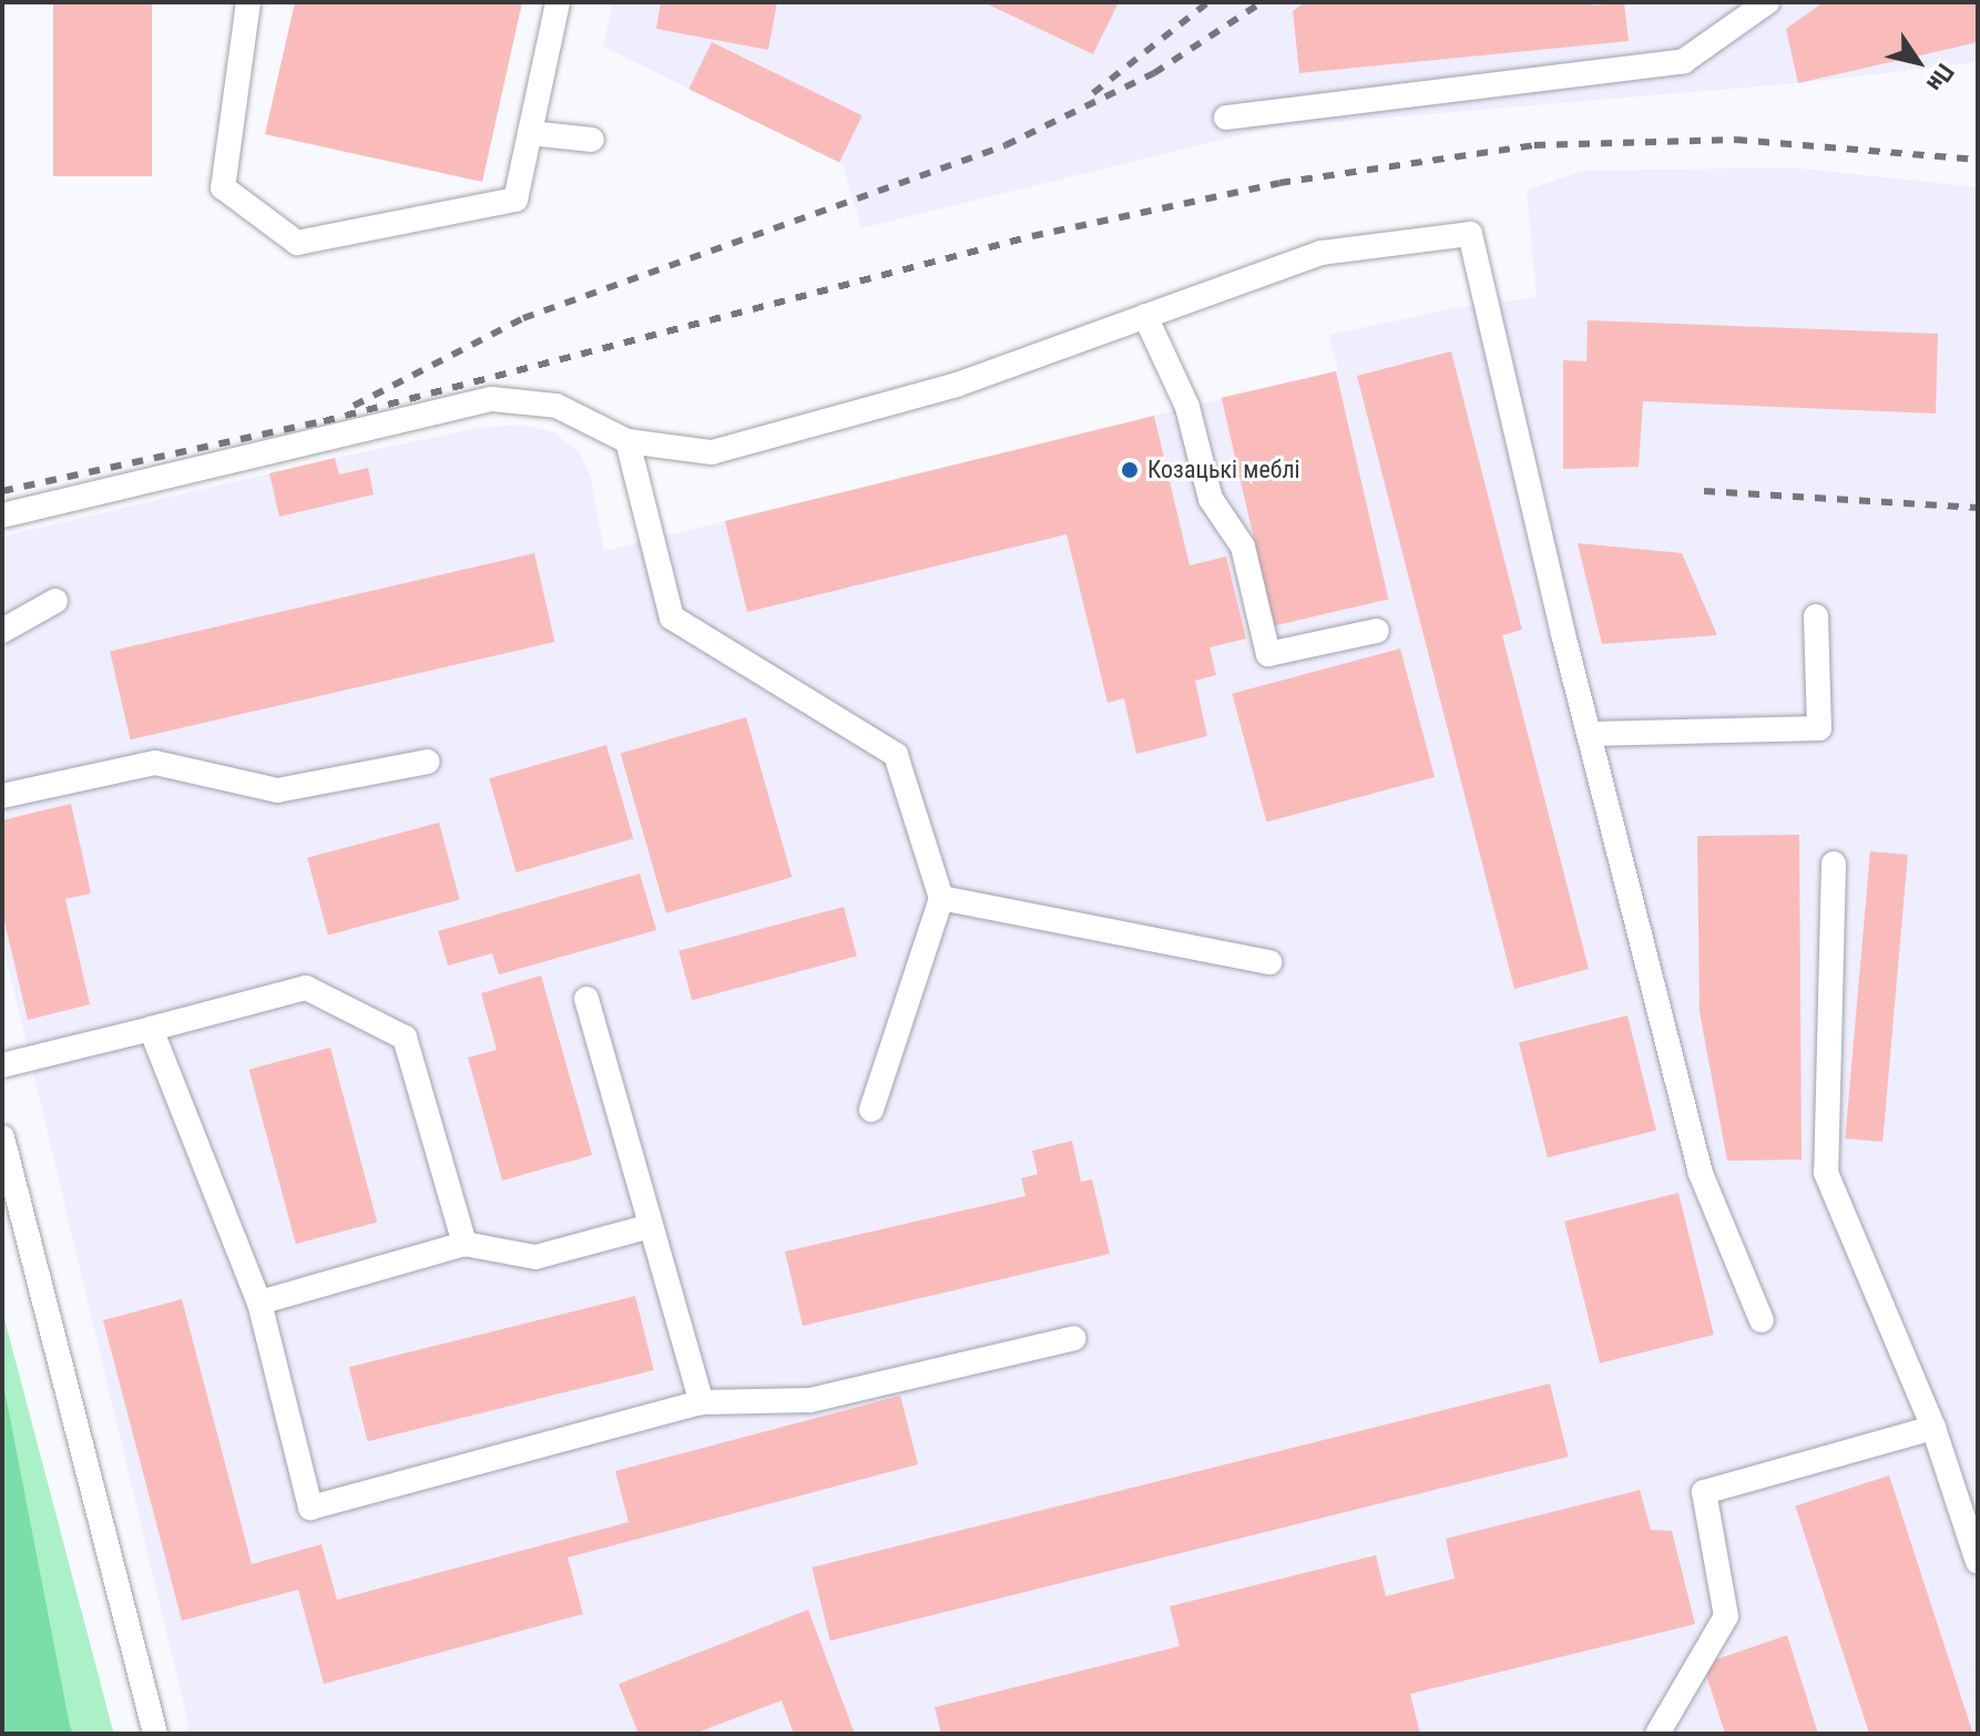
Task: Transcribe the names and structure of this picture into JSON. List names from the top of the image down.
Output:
{
  "places": ["Козацькі меблі"],
  "north": "bottom right"
}
